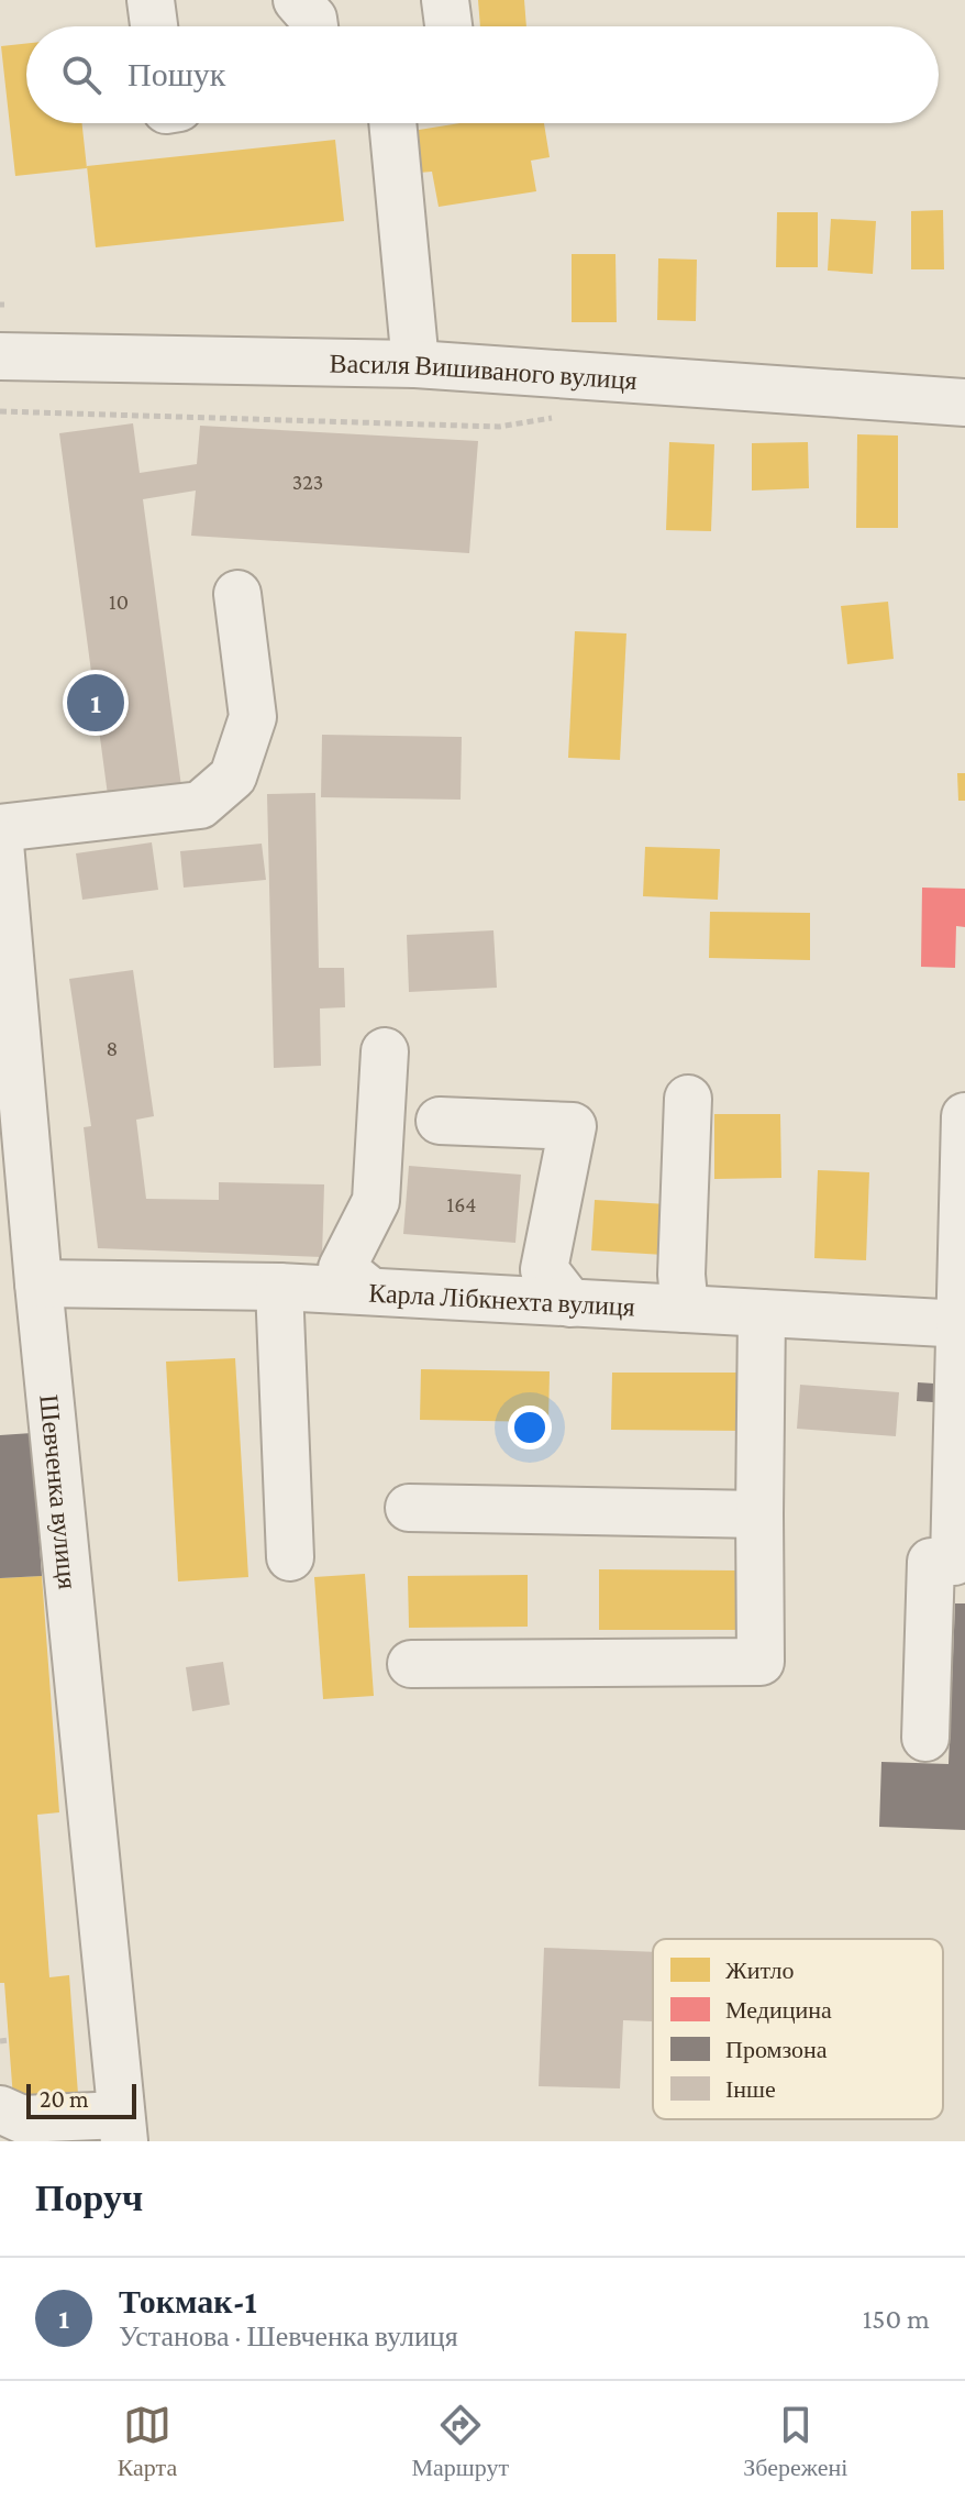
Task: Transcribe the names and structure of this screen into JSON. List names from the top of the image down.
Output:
{
  "streets": {
    "street": ["Василя Вишиваного вулиця", "Карла Лібкнехта вулиця", "Шевченка вулиця"]
  },
  "crossings": [
    ["Карла Лібкнехта вулиця", "Шевченка вулиця"]
  ],
  "house_numbers": [
    "323",
    "10",
    "8",
    "164"
  ],
  "legend": [
    "Житло",
    "Медицина",
    "Промзона",
    "Інше"
  ],
  "scale_bar": "20 m",
  "page": {
    "search": "Пошук",
    "pins": "1",
    "scale": "20 m",
    "heading": "Поруч",
    "list": [
      {
        "mark": "1",
        "name": "Токмак-1",
        "note": "Установа · Шевченка вулиця",
        "value": "150 m"
      }
    ],
    "nav": ["Карта", "Маршрут", "Збережені"]
  }
}
